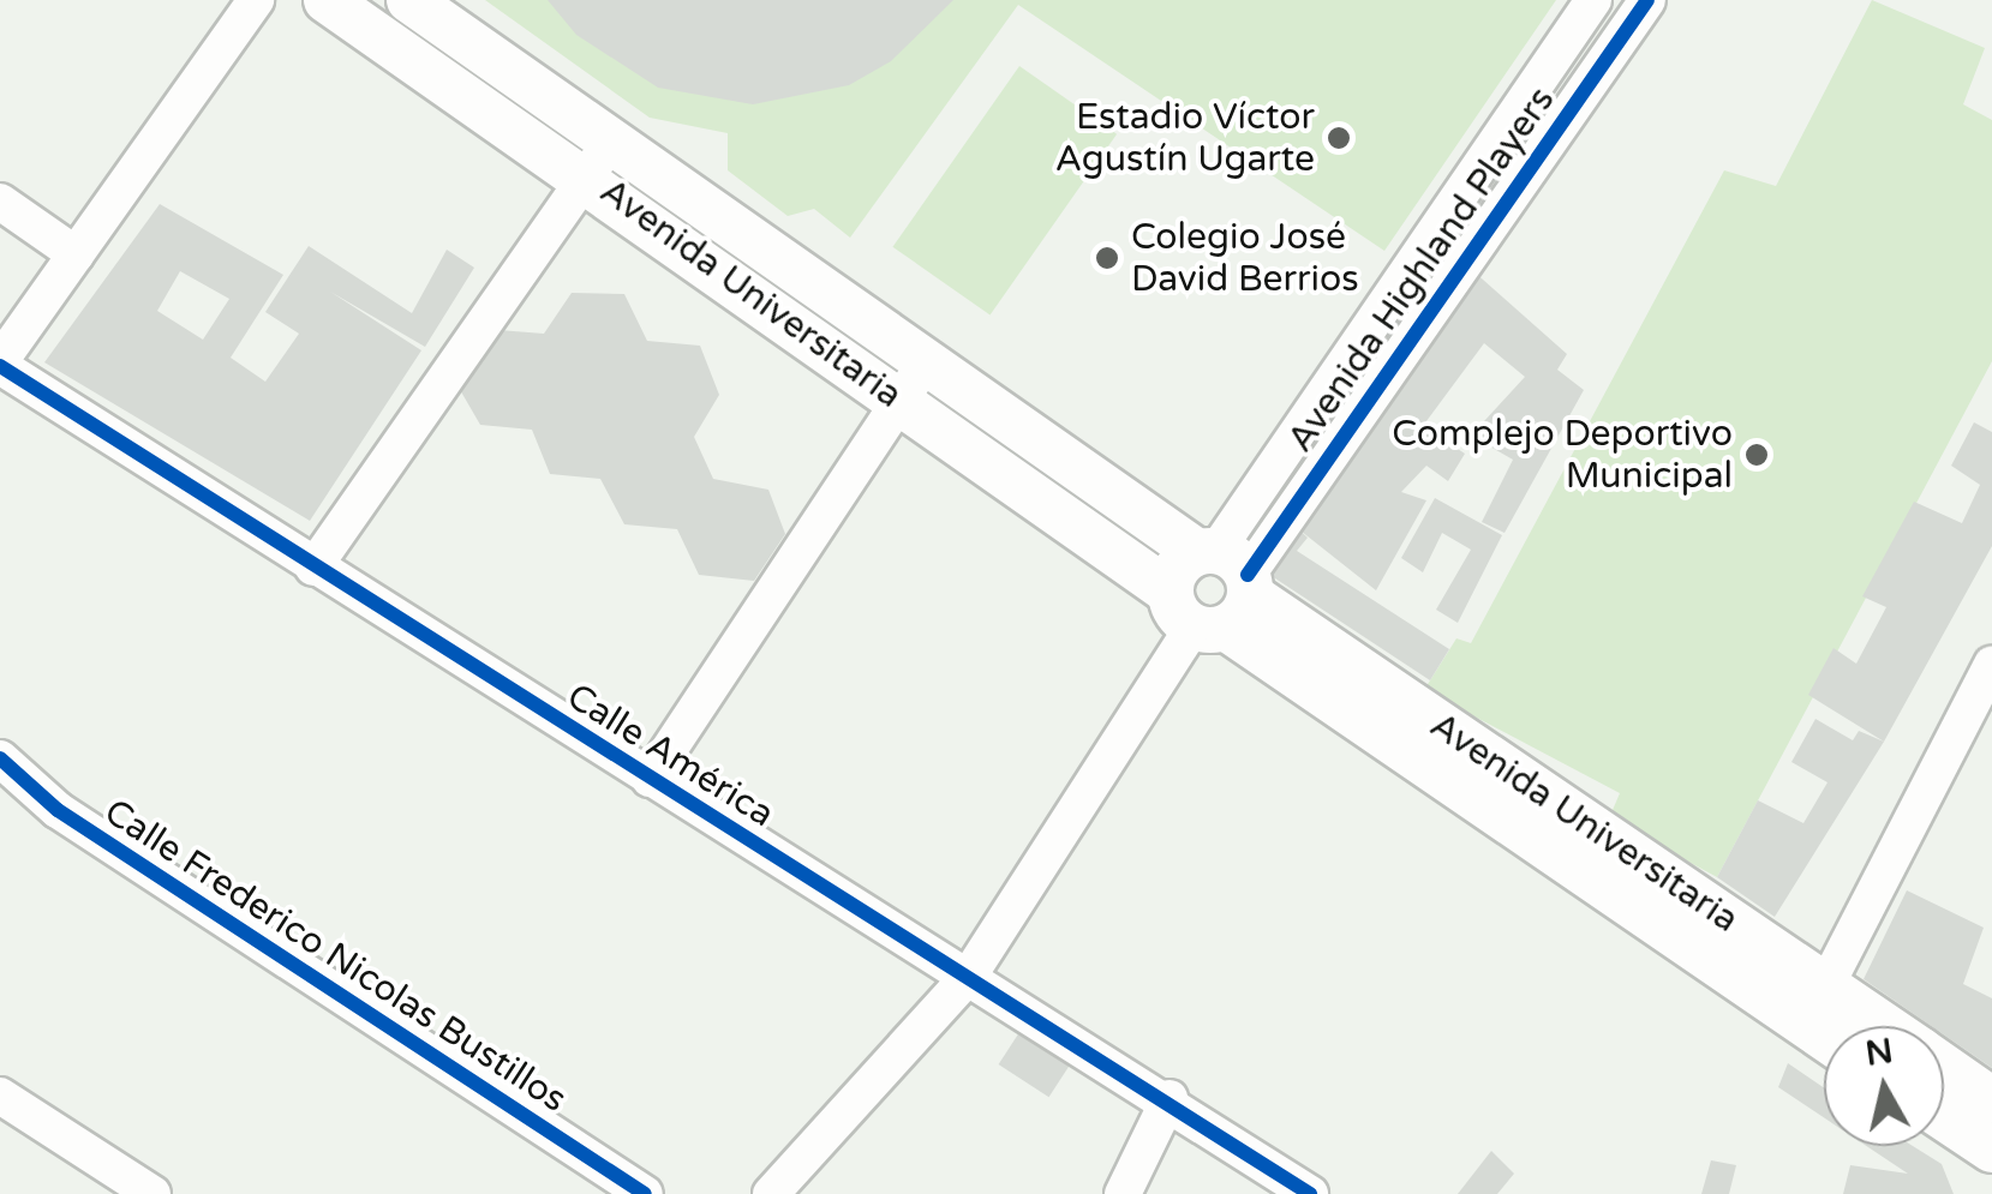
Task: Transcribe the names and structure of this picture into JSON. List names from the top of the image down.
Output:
{
  "streets": {
    "main road": ["Avenida Universitaria"],
    "street": ["Avenida Highland Players", "Calle América", "Calle Frederico Nicolas Bustillos"]
  },
  "crossings": [
    ["Avenida Highland Players", "Avenida Universitaria"],
    ["Avenida Highland Players", "Calle América"]
  ],
  "places": ["Estadio Víctor Agustín Ugarte", "Colegio José David Berrios", "Complejo Deportivo Municipal"],
  "north": "top"
}
